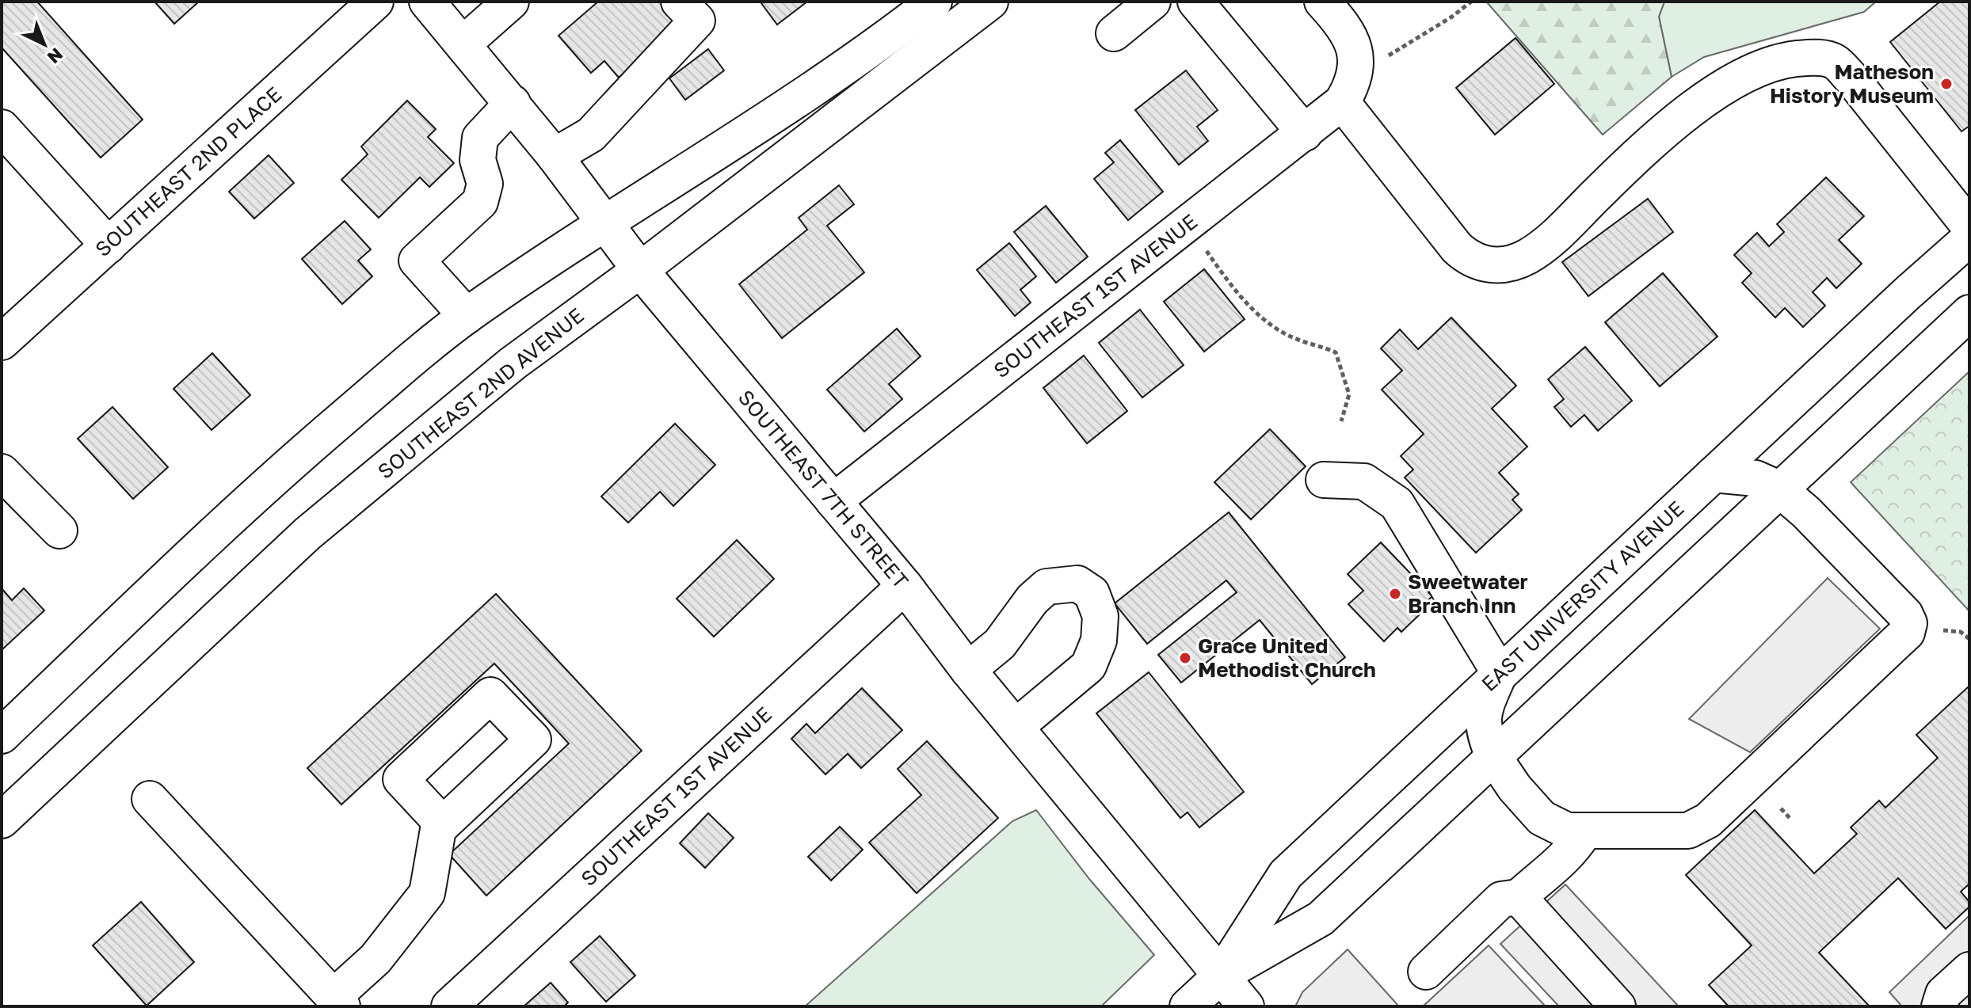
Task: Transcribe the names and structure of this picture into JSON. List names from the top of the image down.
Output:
{
  "streets": {
    "main road": [
      "SOUTHEAST 2ND PLACE",
      "SOUTHEAST 1ST AVENUE",
      "SOUTHEAST 2ND AVENUE",
      "SOUTHEAST 7TH STREET",
      "EAST UNIVERSITY AVENUE"
    ]
  },
  "crossings": [
    ["SOUTHEAST 1ST AVENUE", "SOUTHEAST 7TH STREET"],
    ["SOUTHEAST 2ND AVENUE", "SOUTHEAST 7TH STREET"],
    ["SOUTHEAST 7TH STREET", "EAST UNIVERSITY AVENUE"]
  ],
  "places": ["Matheson History Museum", "Sweetwater Branch Inn", "Grace United Methodist Church"],
  "north": "bottom right"
}
